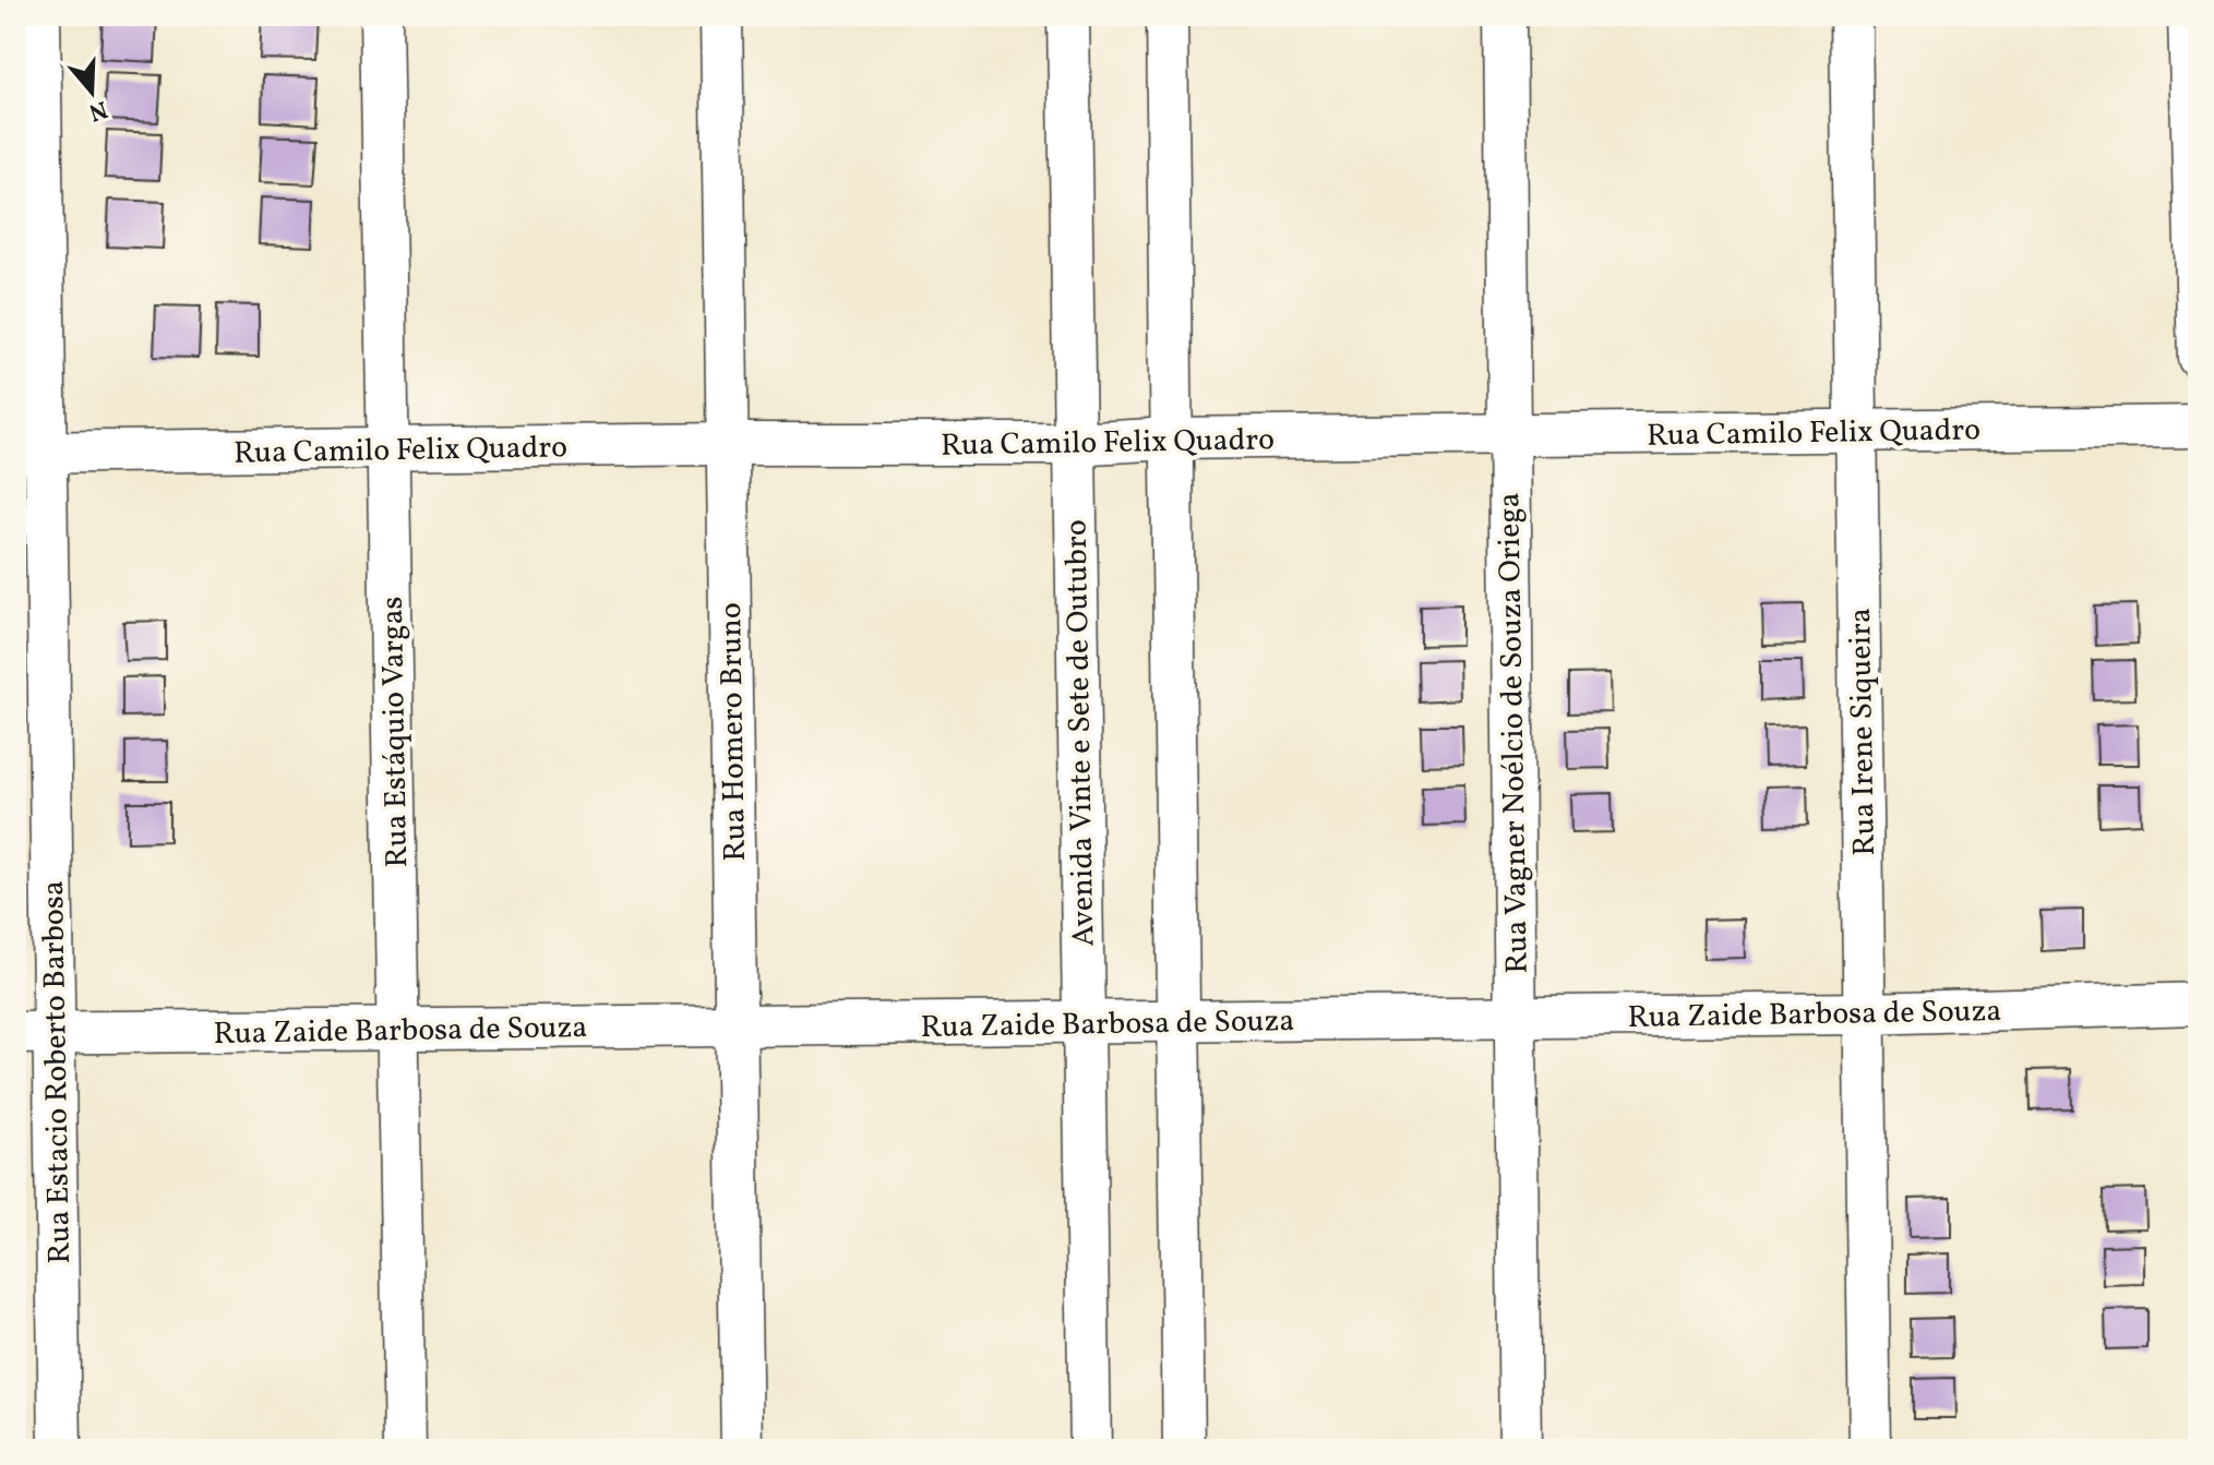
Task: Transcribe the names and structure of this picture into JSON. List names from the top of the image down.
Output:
{
  "streets": {
    "street": [
      "Rua Camilo Felix Quadro",
      "Rua Estáquio Vargas",
      "Rua Homero Bruno",
      "Rua Irene Siqueira",
      "Avenida Vinte e Sete de Outubro",
      "Rua Vagner Noélcio de Souza Oriega",
      "Rua Zaide Barbosa de Souza",
      "Rua Estacio Roberto Barbosa"
    ]
  },
  "crossings": [
    ["Rua Camilo Felix Quadro", "Rua Estáquio Vargas"],
    ["Rua Camilo Felix Quadro", "Rua Homero Bruno"],
    ["Rua Camilo Felix Quadro", "Rua Irene Siqueira"],
    ["Rua Camilo Felix Quadro", "Avenida Vinte e Sete de Outubro"],
    ["Rua Camilo Felix Quadro", "Rua Vagner Noélcio de Souza Oriega"],
    ["Rua Camilo Felix Quadro", "Rua Estacio Roberto Barbosa"],
    ["Rua Estáquio Vargas", "Rua Zaide Barbosa de Souza"],
    ["Rua Homero Bruno", "Rua Zaide Barbosa de Souza"],
    ["Rua Irene Siqueira", "Rua Zaide Barbosa de Souza"],
    ["Avenida Vinte e Sete de Outubro", "Rua Zaide Barbosa de Souza"],
    ["Rua Vagner Noélcio de Souza Oriega", "Rua Zaide Barbosa de Souza"],
    ["Rua Zaide Barbosa de Souza", "Rua Estacio Roberto Barbosa"]
  ],
  "north": "bottom"
}
